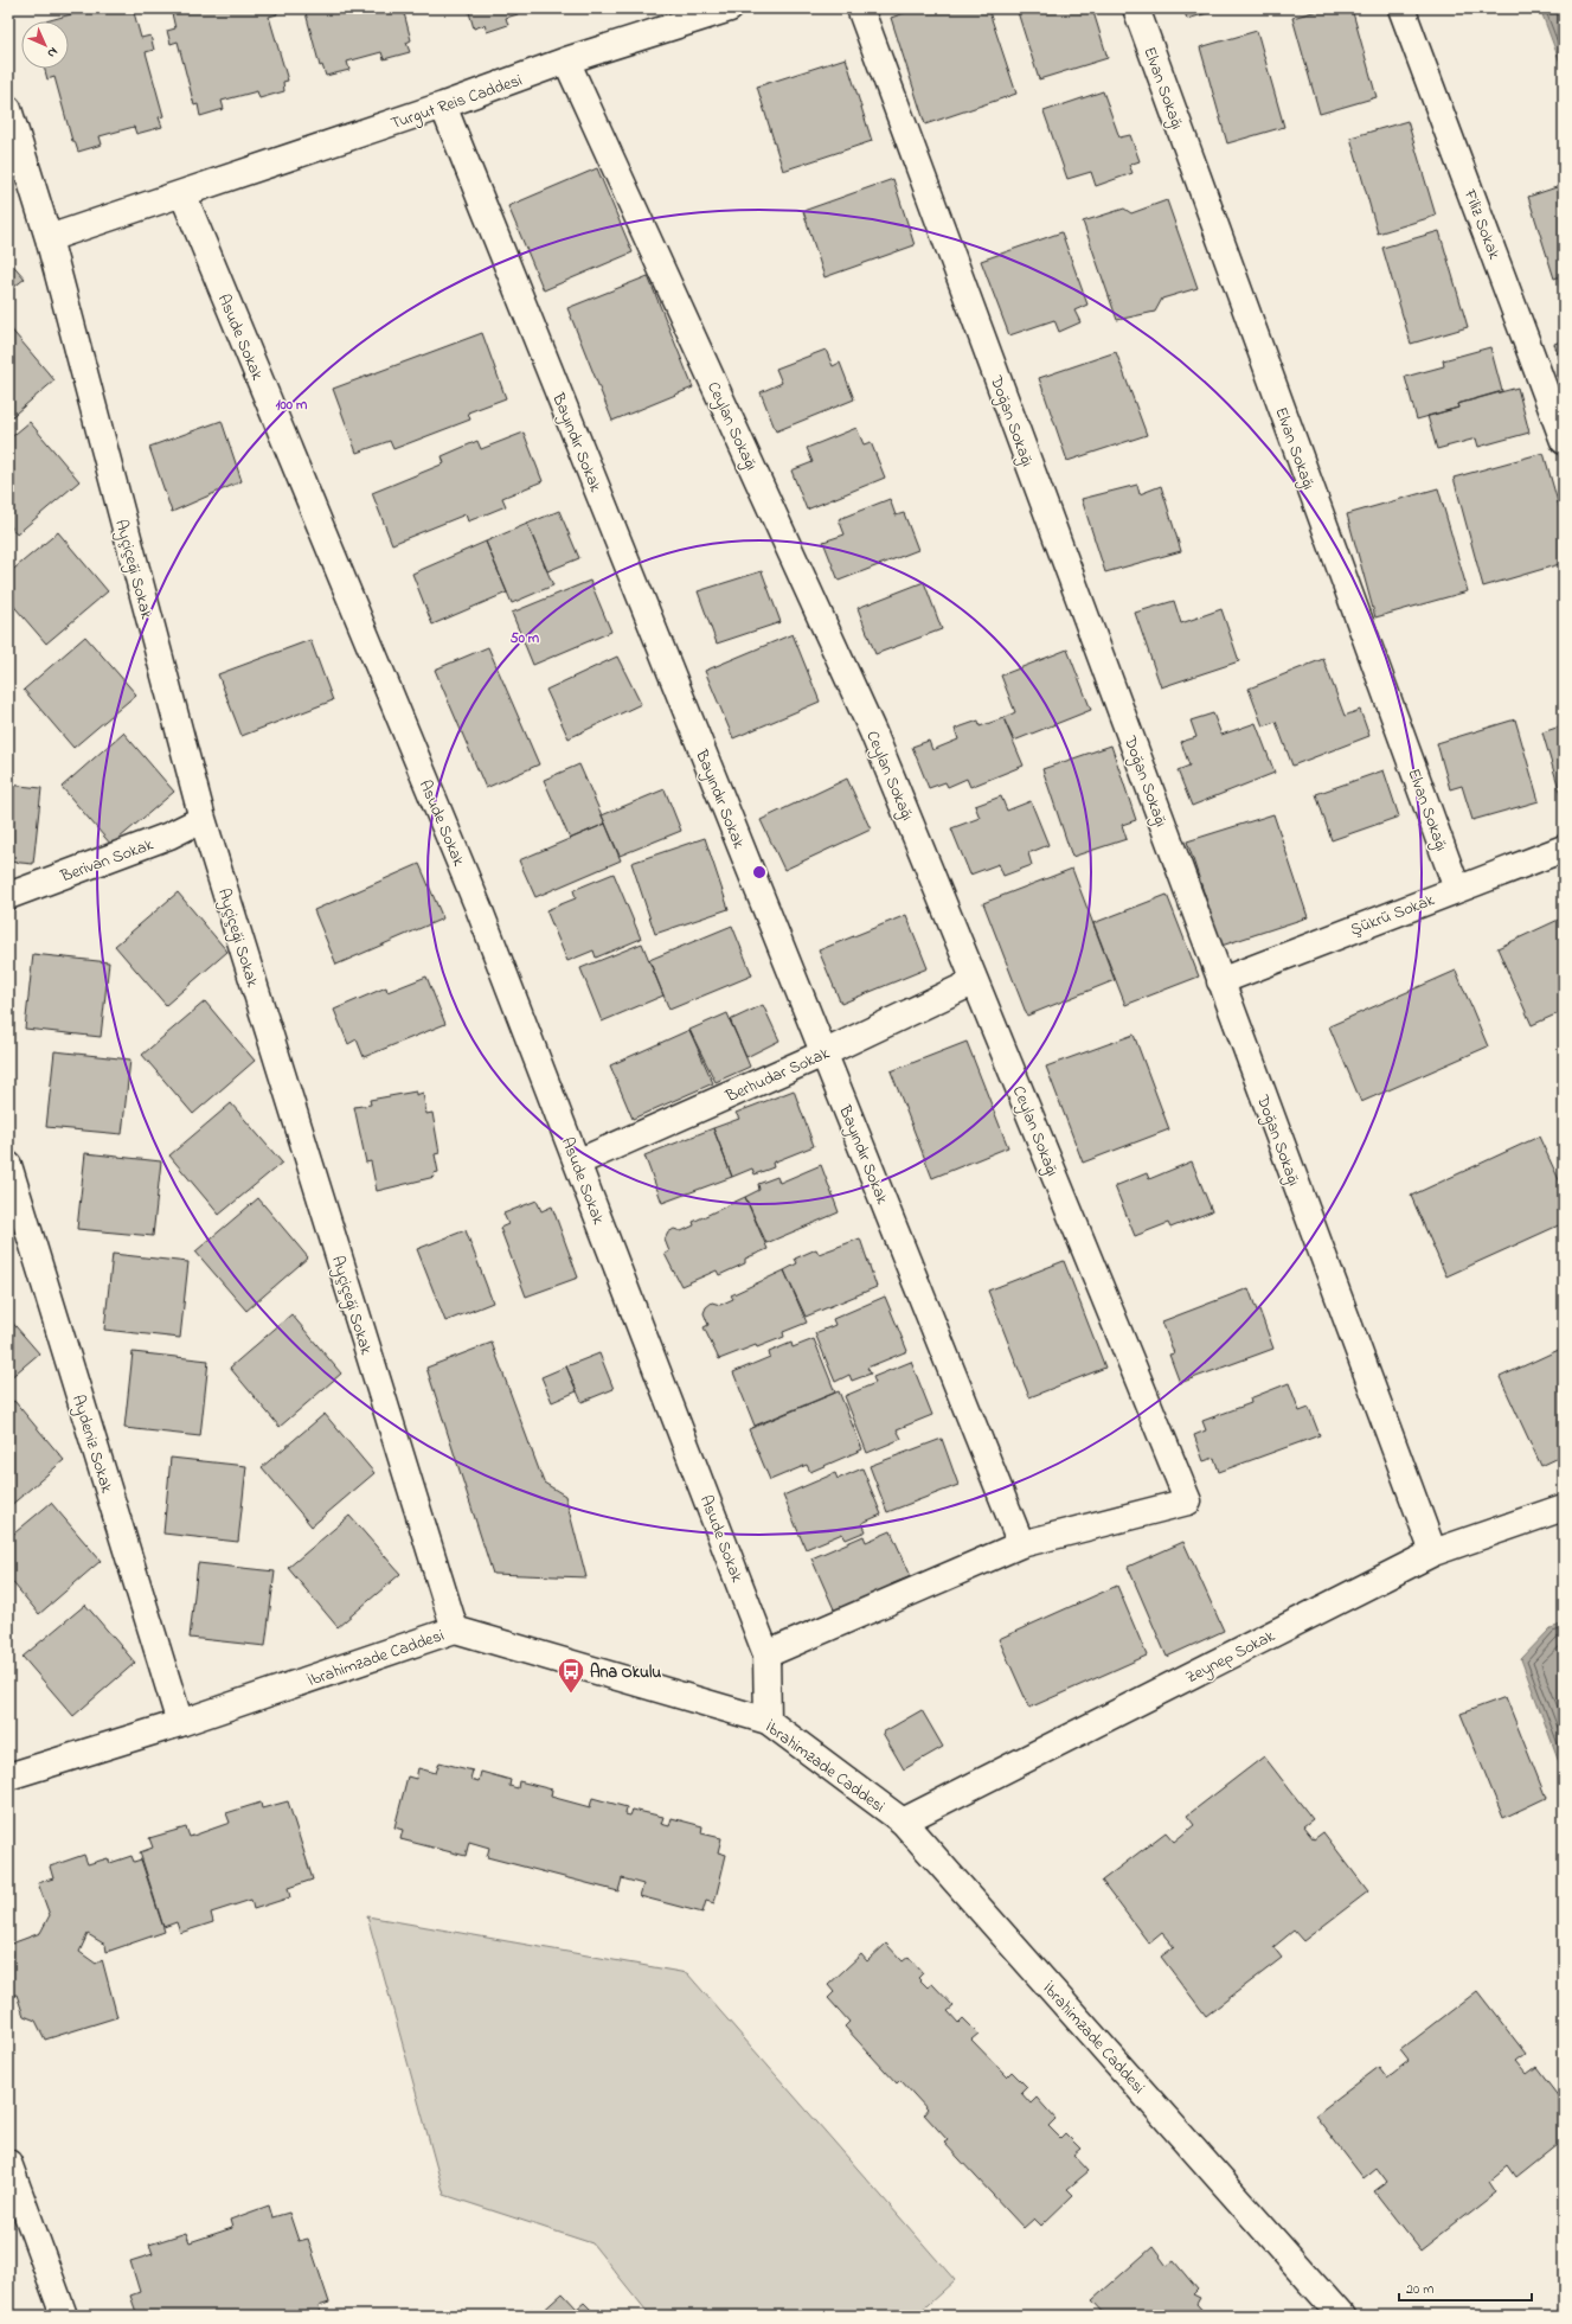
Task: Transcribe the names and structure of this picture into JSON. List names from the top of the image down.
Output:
{
  "streets": {
    "street": [
      "Elvan Sokağı",
      "Turgut Reis Caddesi",
      "Filiz Sokak",
      "Asude Sokak",
      "Doğan Sokağı",
      "Ceylan Sokağı",
      "Bayındır Sokak",
      "Ayçiçeği Sokak",
      "Berivan Sokak",
      "Şükrü Sokak",
      "Berhudar Sokak",
      "Aydeniz Sokak",
      "Zeynep Sokak",
      "İbrahimzade Caddesi"
    ]
  },
  "crossings": [
    ["Elvan Sokağı", "Şükrü Sokak"],
    ["Turgut Reis Caddesi", "Asude Sokak"],
    ["Turgut Reis Caddesi", "Ceylan Sokağı"],
    ["Turgut Reis Caddesi", "Bayındır Sokak"],
    ["Asude Sokak", "Berhudar Sokak"],
    ["Asude Sokak", "İbrahimzade Caddesi"],
    ["Doğan Sokağı", "Şükrü Sokak"],
    ["Doğan Sokağı", "Zeynep Sokak"],
    ["Ceylan Sokağı", "Bayındır Sokak"],
    ["Ceylan Sokağı", "Berhudar Sokak"],
    ["Bayındır Sokak", "Berhudar Sokak"],
    ["Ayçiçeği Sokak", "Berivan Sokak"],
    ["Ayçiçeği Sokak", "İbrahimzade Caddesi"],
    ["Aydeniz Sokak", "İbrahimzade Caddesi"],
    ["Zeynep Sokak", "İbrahimzade Caddesi"]
  ],
  "places": {
    "bus stop": ["Ana Okulu"]
  },
  "scale_bar": "20 m",
  "north": "bottom right",
  "rings": ["100 m", "50 m"]
}
